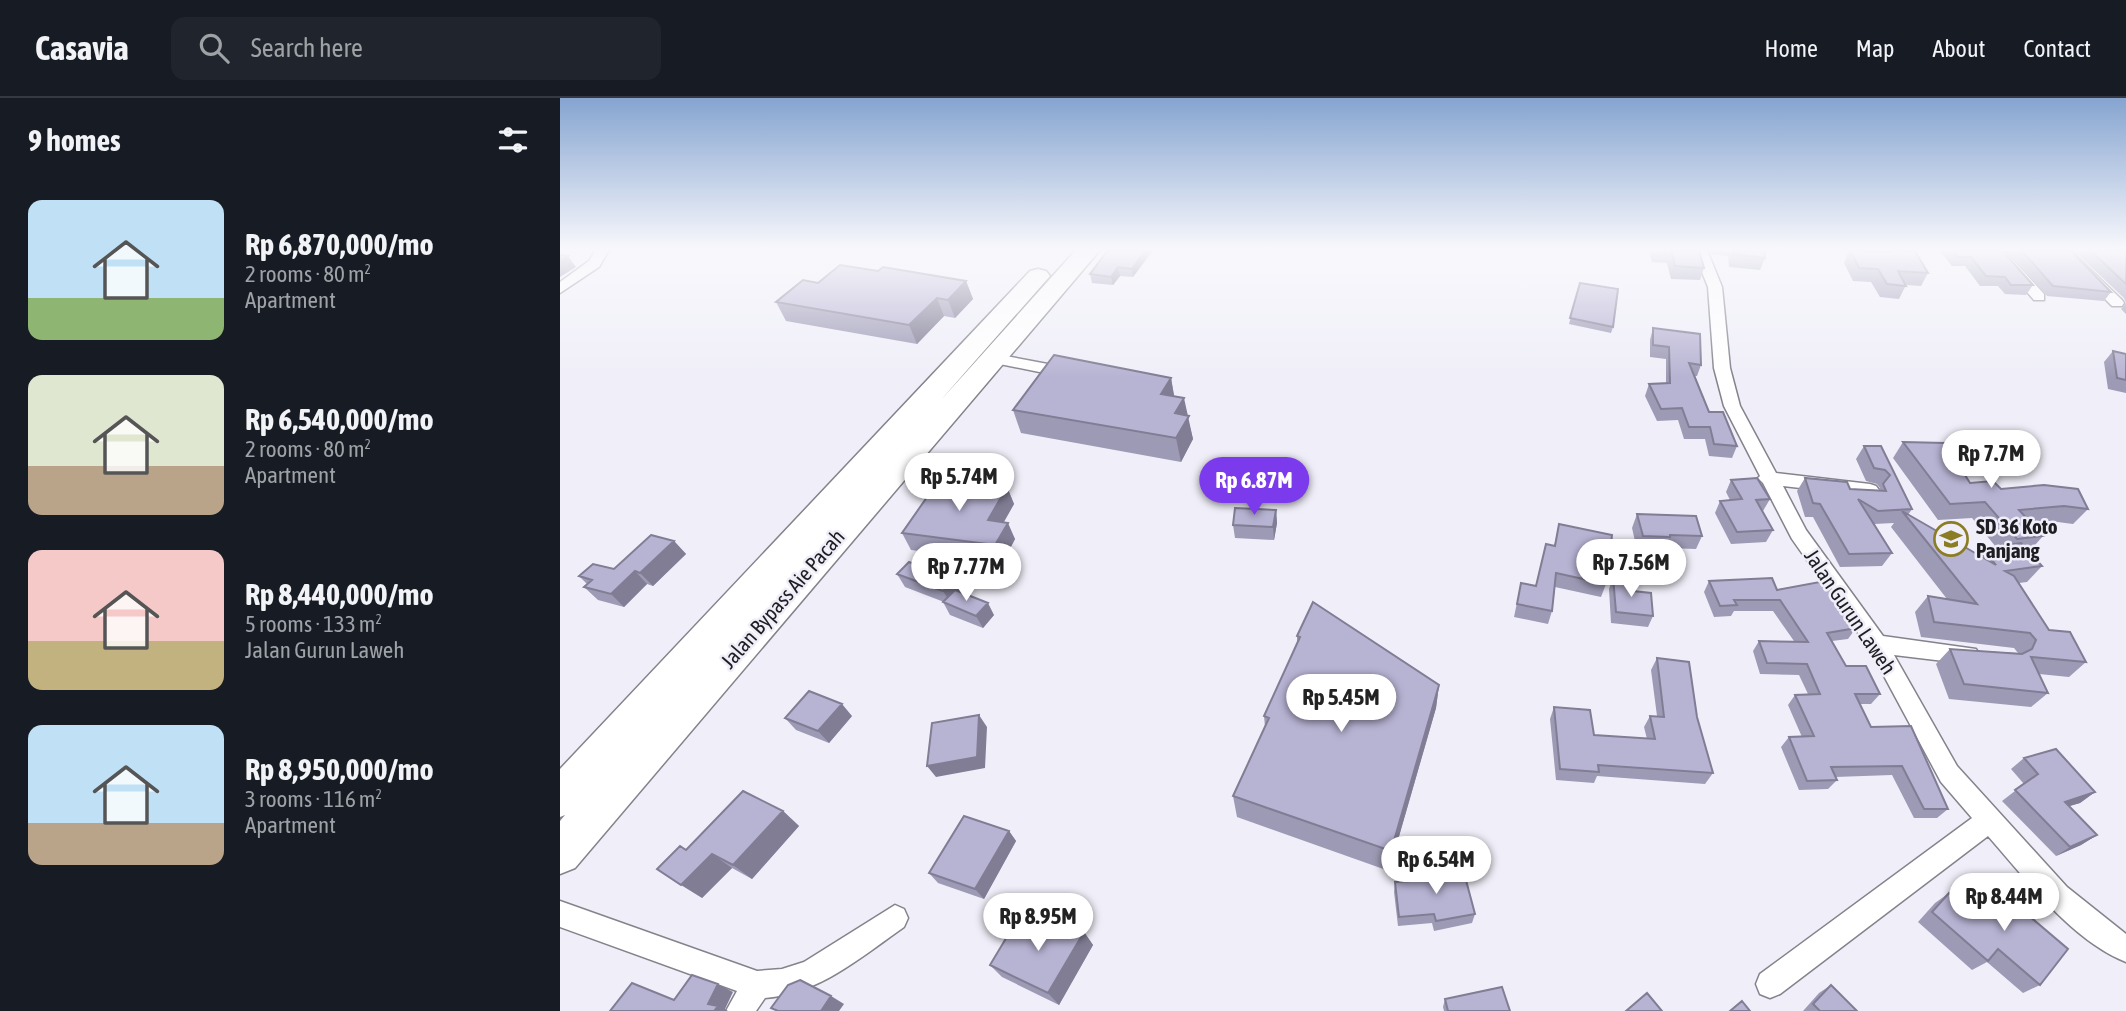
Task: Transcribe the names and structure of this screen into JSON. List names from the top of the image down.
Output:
{
  "streets": {
    "highway": ["Jalan Bypass Aie Pacah"],
    "street": ["Jalan Gurun Laweh"]
  },
  "places": {
    "school or university": ["SD 36 Koto Panjang"]
  },
  "page": {
    "header": "Casavia",
    "search": "Search here",
    "nav": [
      "Home",
      "Map",
      "About",
      "Contact"
    ],
    "heading": "9 homes",
    "list": [
      {
        "name": "Rp 6,870,000/mo",
        "note": "2 rooms · 80 m² · Apartment"
      },
      {
        "name": "Rp 6,540,000/mo",
        "note": "2 rooms · 80 m² · Apartment"
      },
      {
        "name": "Rp 8,440,000/mo",
        "note": "5 rooms · 133 m² · Jalan Gurun Laweh"
      },
      {
        "name": "Rp 8,950,000/mo",
        "note": "3 rooms · 116 m² · Apartment"
      }
    ],
    "price": [
      "Rp 7.7M",
      "Rp 5.74M",
      "Rp 6.87M",
      "Rp 7.56M",
      "Rp 7.77M",
      "Rp 5.45M",
      "Rp 6.54M",
      "Rp 8.44M",
      "Rp 8.95M"
    ]
  }
}
